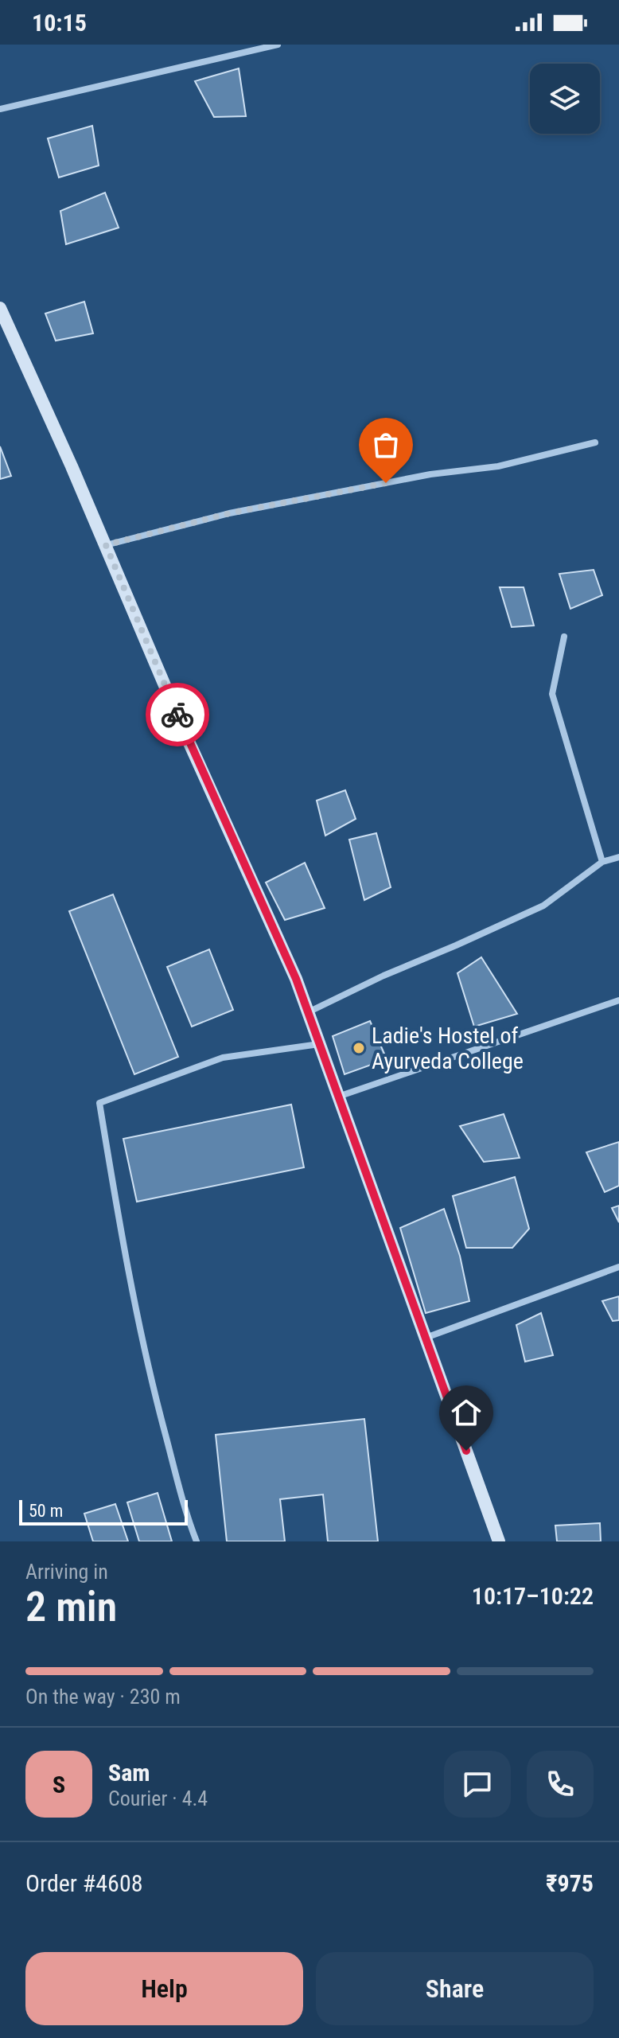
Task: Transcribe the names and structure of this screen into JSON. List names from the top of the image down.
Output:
{
  "places": ["Ladie's Hostel of Ayurveda College"],
  "scale_bar": "50 m",
  "page": {
    "status": "10:15",
    "scale": "50 m",
    "heading": ["2 min", "Arriving in", "10:17–10:22"],
    "panel": [
      "Sam",
      "Courier · 4.4",
      "Order #4608",
      "₹975"
    ],
    "bar": "On the way · 230 m",
    "round": "S",
    "buttons": ["Help", "Share"]
  }
}
